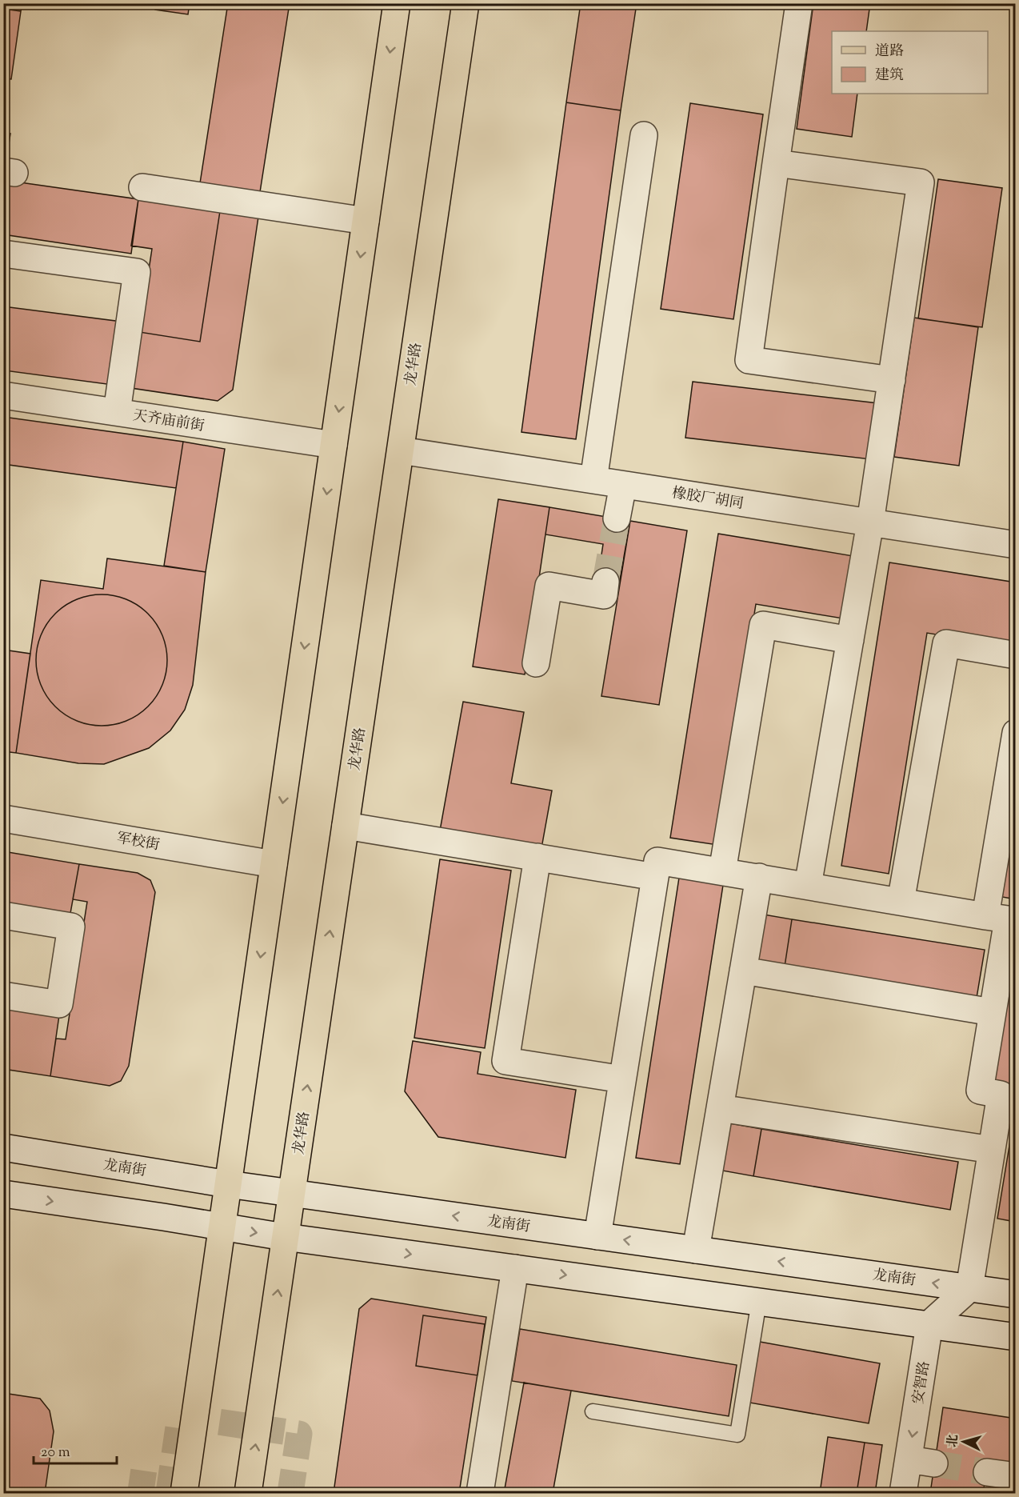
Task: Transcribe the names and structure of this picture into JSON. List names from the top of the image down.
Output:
{
  "streets": {
    "main road": ["龙华路"],
    "street": [
      "天齐庙前街",
      "橡胶厂胡同",
      "军校街",
      "龙南街",
      "安智路"
    ]
  },
  "crossings": [
    ["龙华路", "橡胶厂胡同"],
    ["龙华路", "龙南街"]
  ],
  "one_way": ["安智路"],
  "legend": ["道路", "建筑"],
  "scale_bar": "20 m",
  "north": "left"
}
